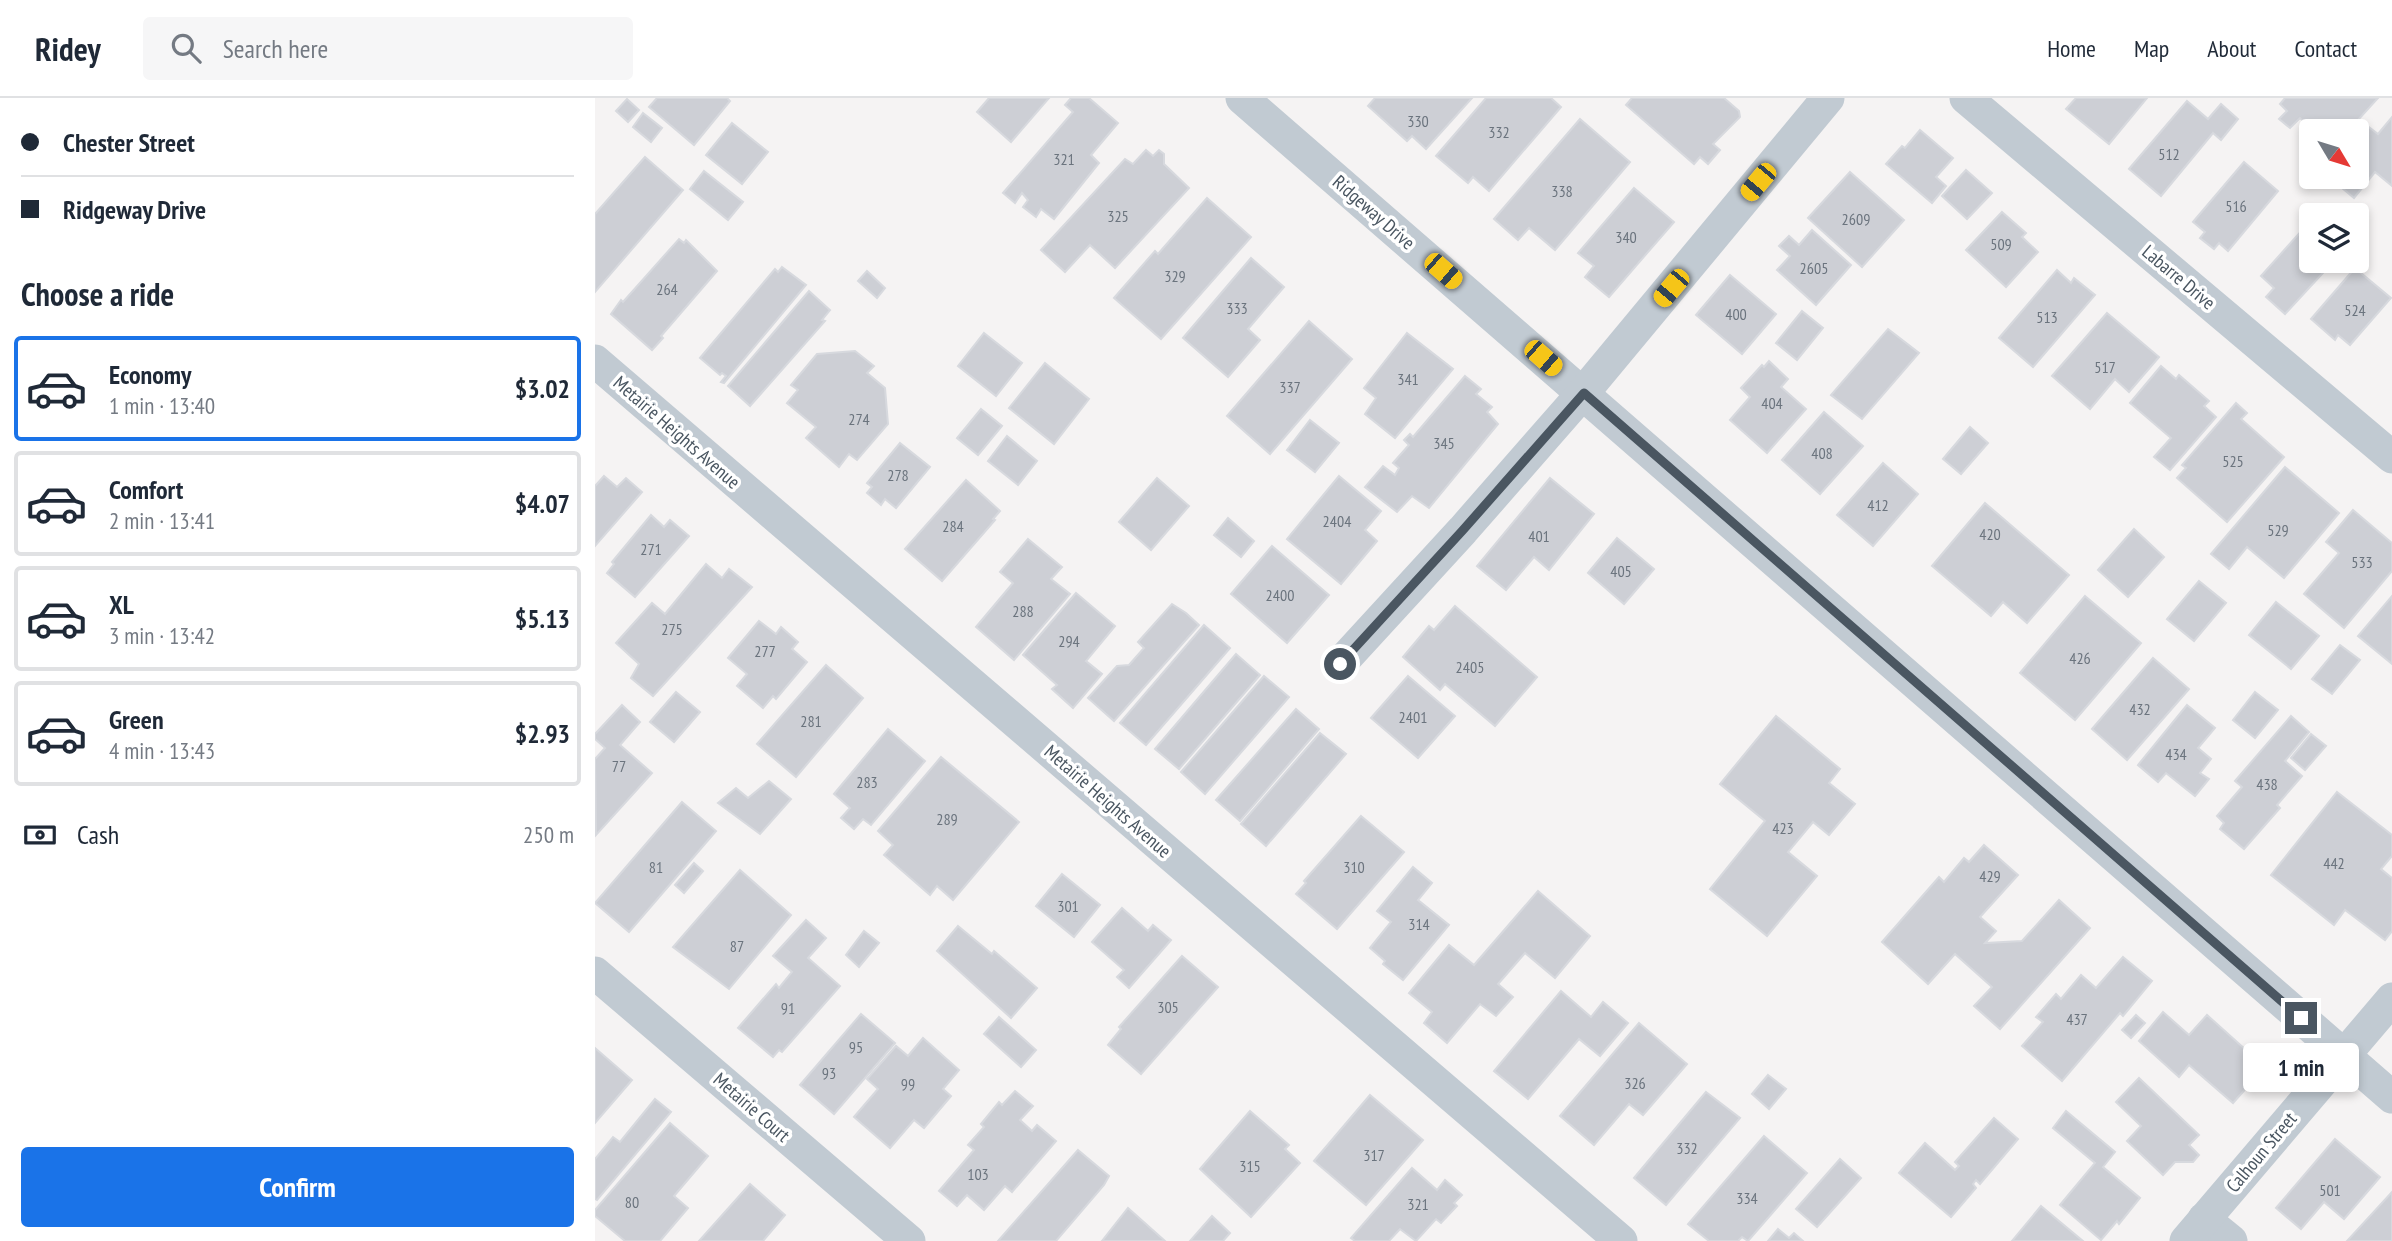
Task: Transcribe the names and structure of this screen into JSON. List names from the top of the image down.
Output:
{
  "streets": {
    "street": [
      "Ridgeway Drive",
      "Labarre Drive",
      "Metairie Heights Avenue",
      "Metairie Court",
      "Calhoun Street"
    ]
  },
  "crossings": [
    ["Ridgeway Drive", "Calhoun Street"]
  ],
  "house_numbers": [
    "330",
    "332",
    "512",
    "321",
    "338",
    "516",
    "325",
    "2609",
    "340",
    "509",
    "2605",
    "329",
    "264",
    "333",
    "524",
    "400",
    "513",
    "517",
    "341",
    "337",
    "404",
    "274",
    "345",
    "408",
    "525",
    "278",
    "412",
    "2404",
    "284",
    "529",
    "420",
    "401",
    "271",
    "533",
    "405",
    "2400",
    "288",
    "275",
    "294",
    "277",
    "426",
    "2405",
    "432",
    "2401",
    "281",
    "434",
    "77",
    "283",
    "438",
    "289",
    "423",
    "442",
    "81",
    "310",
    "429",
    "301",
    "314",
    "87",
    "305",
    "91",
    "437",
    "95",
    "93",
    "326",
    "99",
    "332",
    "317",
    "315",
    "103",
    "501",
    "334",
    "80",
    "321"
  ],
  "north": "bottom right",
  "page": {
    "header": "Ridey",
    "search": "Search here",
    "nav": [
      "Home",
      "Map",
      "About",
      "Contact"
    ],
    "banner": ["Chester Street", "Ridgeway Drive"],
    "heading": "Choose a ride",
    "list": [
      {
        "name": "Economy",
        "note": "1 min · 13:40",
        "value": "$3.02"
      },
      {
        "name": "Comfort",
        "note": "2 min · 13:41",
        "value": "$4.07"
      },
      {
        "name": "XL",
        "note": "3 min · 13:42",
        "value": "$5.13"
      },
      {
        "name": "Green",
        "note": "4 min · 13:43",
        "value": "$2.93"
      }
    ],
    "pay": ["Cash", "250 m"],
    "bubble": "1 min",
    "buttons": "Confirm"
  }
}
